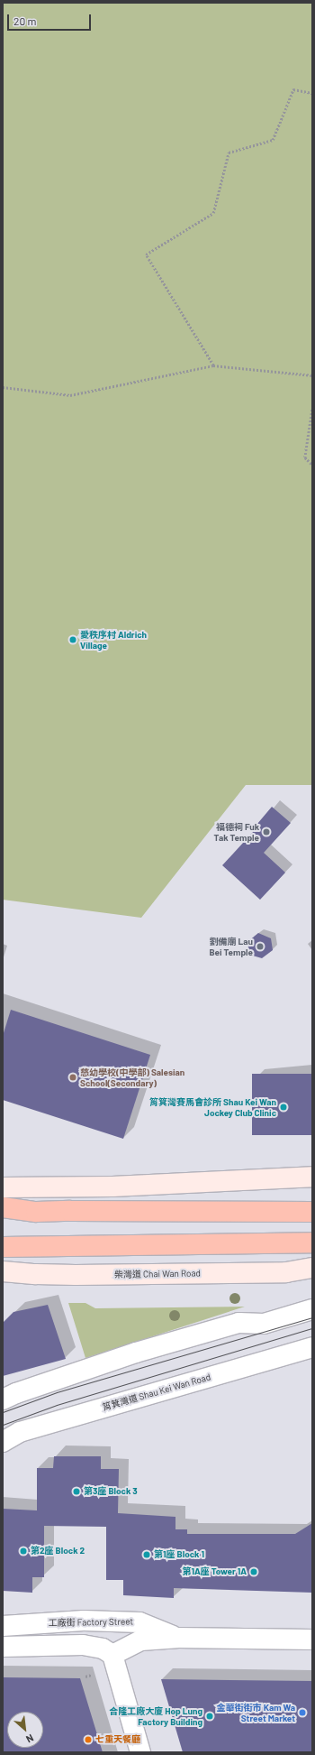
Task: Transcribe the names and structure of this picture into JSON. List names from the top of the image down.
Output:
{
  "streets": {
    "main road": ["柴灣道 Chai Wan Road"],
    "street": ["筲箕灣道 Shau Kei Wan Road", "工廠街 Factory Street"]
  },
  "places": [
    "愛秩序村 Aldrich Village",
    "福德祠 Fuk Tak Temple",
    "劉備廟 Lau Bei Temple",
    "慈幼學校(中學部) Salesian School(Secondary)",
    "筲箕灣賽馬會診所 Shau Kei Wan Jockey Club Clinic",
    "第3座 Block 3",
    "第2座 Block 2",
    "第1座 Block 1",
    "第1A座 Tower 1A",
    "金華街街市 Kam Wa Street Market",
    "合隆工廠大廈 Hop Lung Factory Building",
    "七重天餐廳"
  ],
  "scale_bar": "20 m",
  "north": "bottom right"
}
